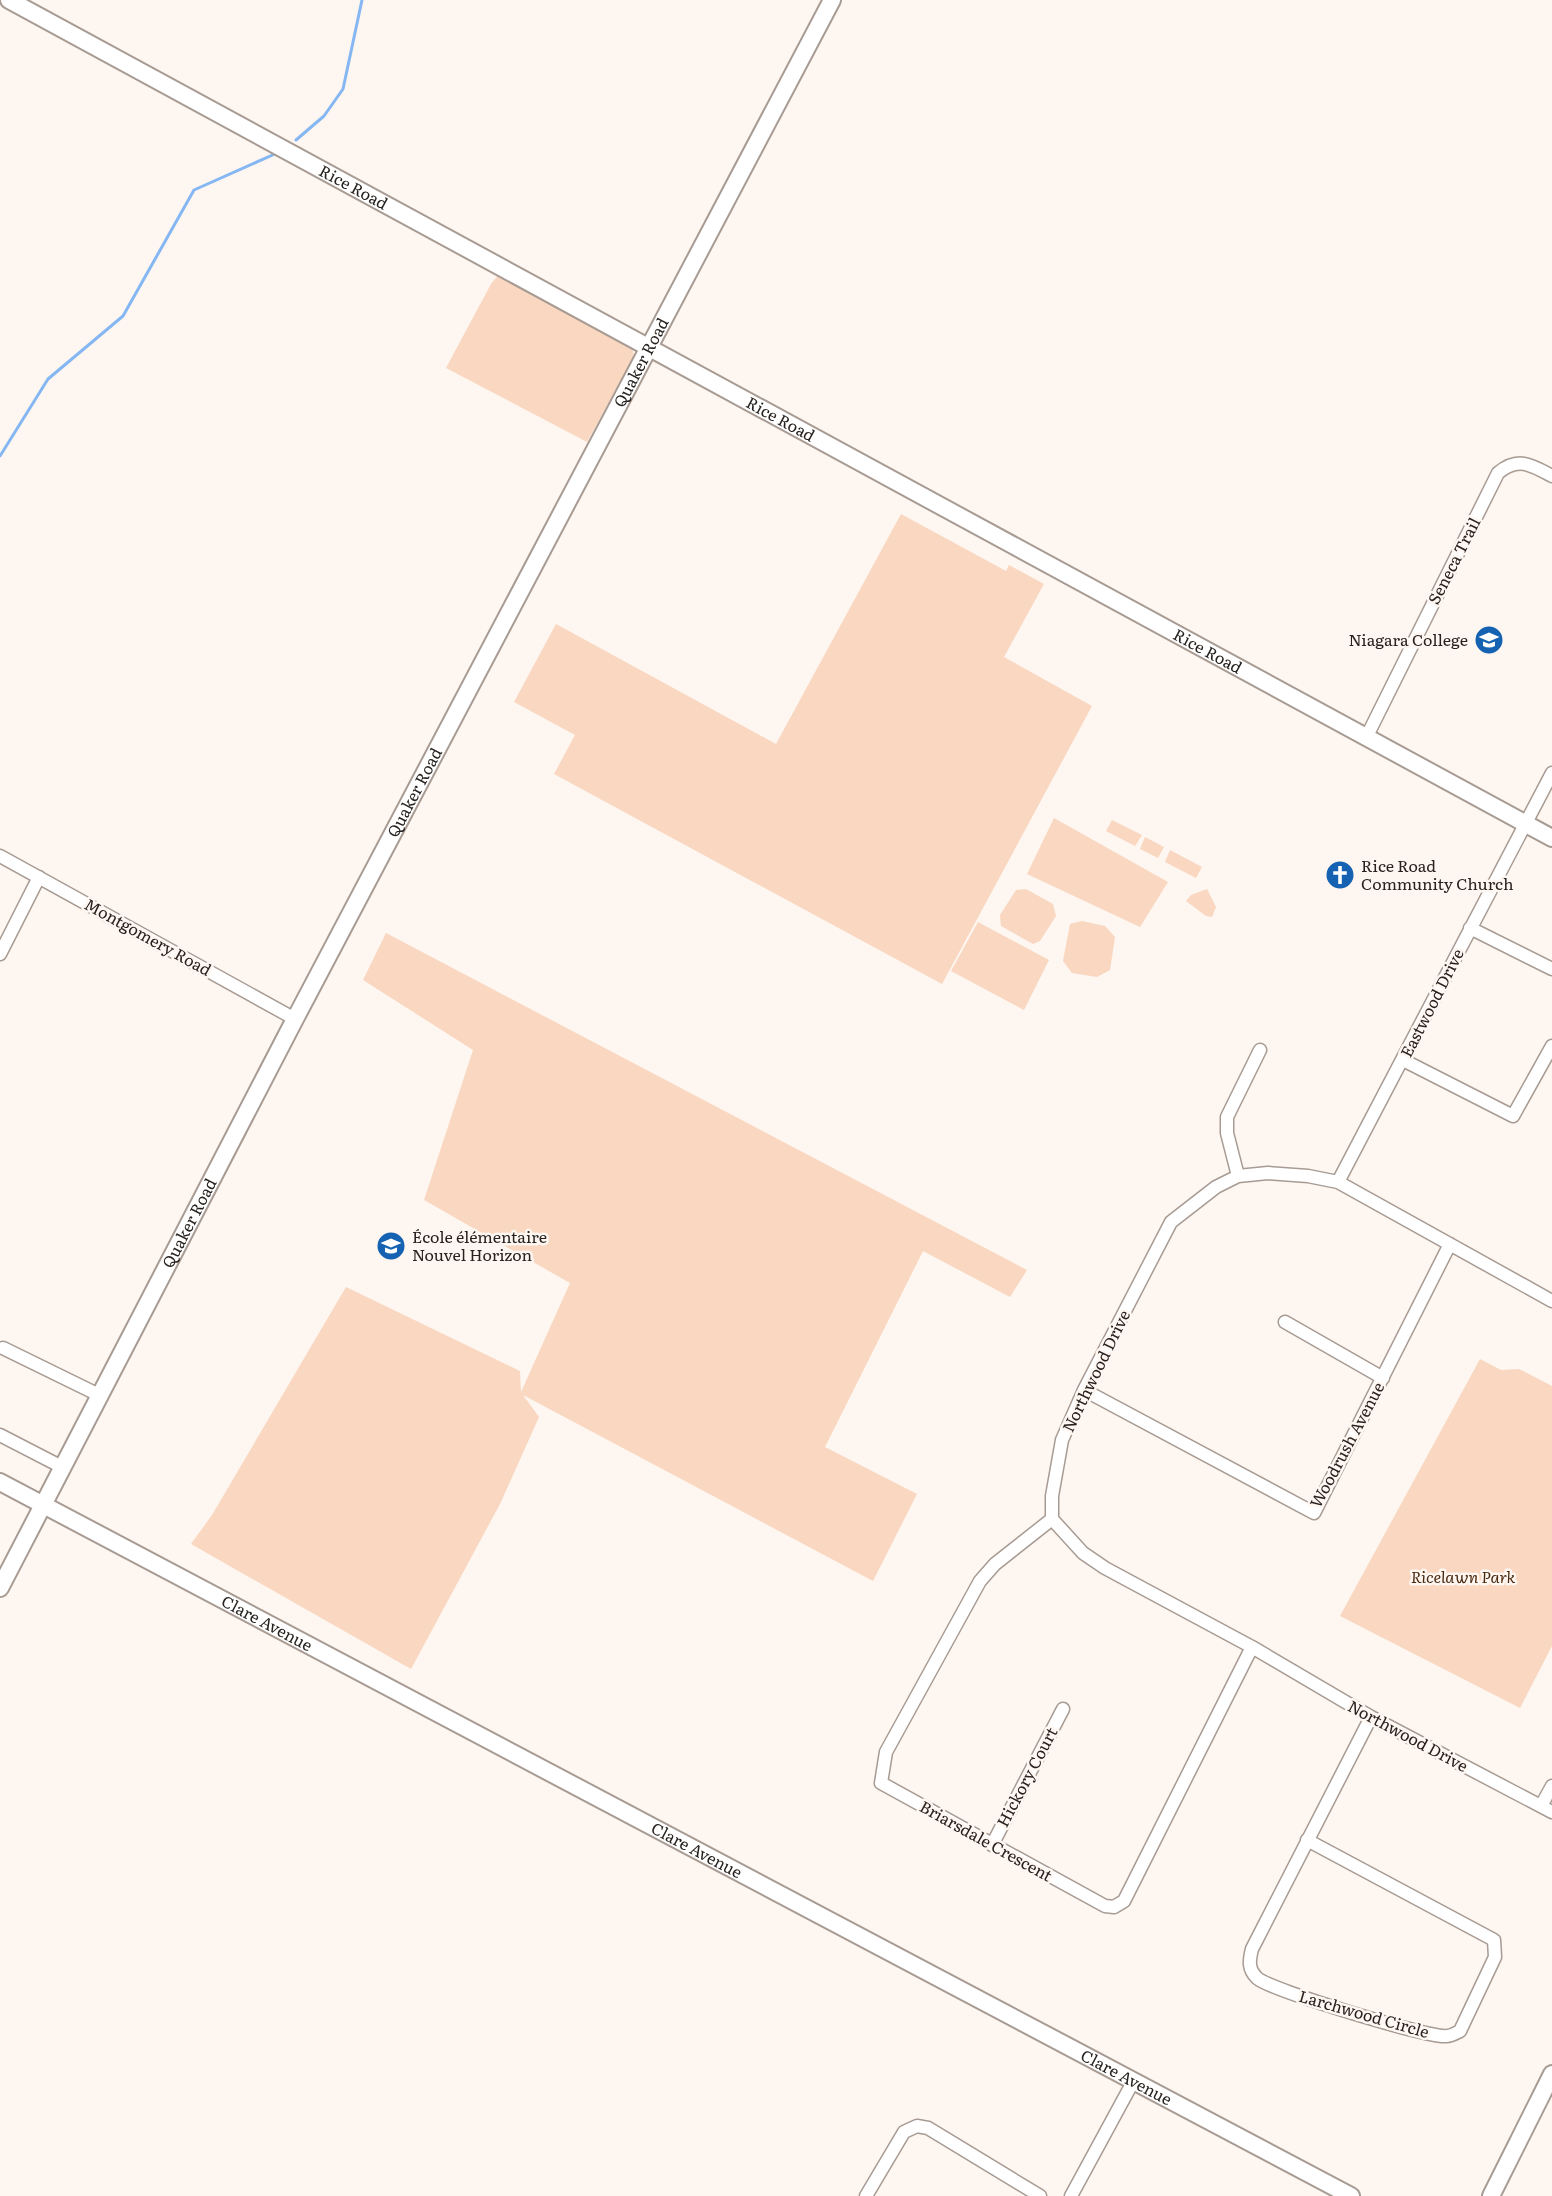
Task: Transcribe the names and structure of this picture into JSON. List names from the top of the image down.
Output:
{
  "streets": {
    "street": [
      "Rice Road",
      "Quaker Road",
      "Seneca Trail",
      "Montgomery Road",
      "Eastwood Drive",
      "Northwood Drive",
      "Woodrush Avenue",
      "Clare Avenue",
      "Hickory Court",
      "Briarsdale Crescent",
      "Larchwood Circle"
    ]
  },
  "crossings": [
    ["Rice Road", "Quaker Road"],
    ["Rice Road", "Seneca Trail"],
    ["Rice Road", "Eastwood Drive"],
    ["Quaker Road", "Montgomery Road"],
    ["Quaker Road", "Clare Avenue"],
    ["Eastwood Drive", "Northwood Drive"],
    ["Northwood Drive", "Woodrush Avenue"],
    ["Northwood Drive", "Briarsdale Crescent"],
    ["Northwood Drive", "Larchwood Circle"],
    ["Hickory Court", "Briarsdale Crescent"]
  ],
  "parks": ["Ricelawn Park"],
  "places": {
    "school or university": ["Niagara College", "École élémentaire Nouvel Horizon"],
    "church": ["Rice Road Community Church"]
  }
}
